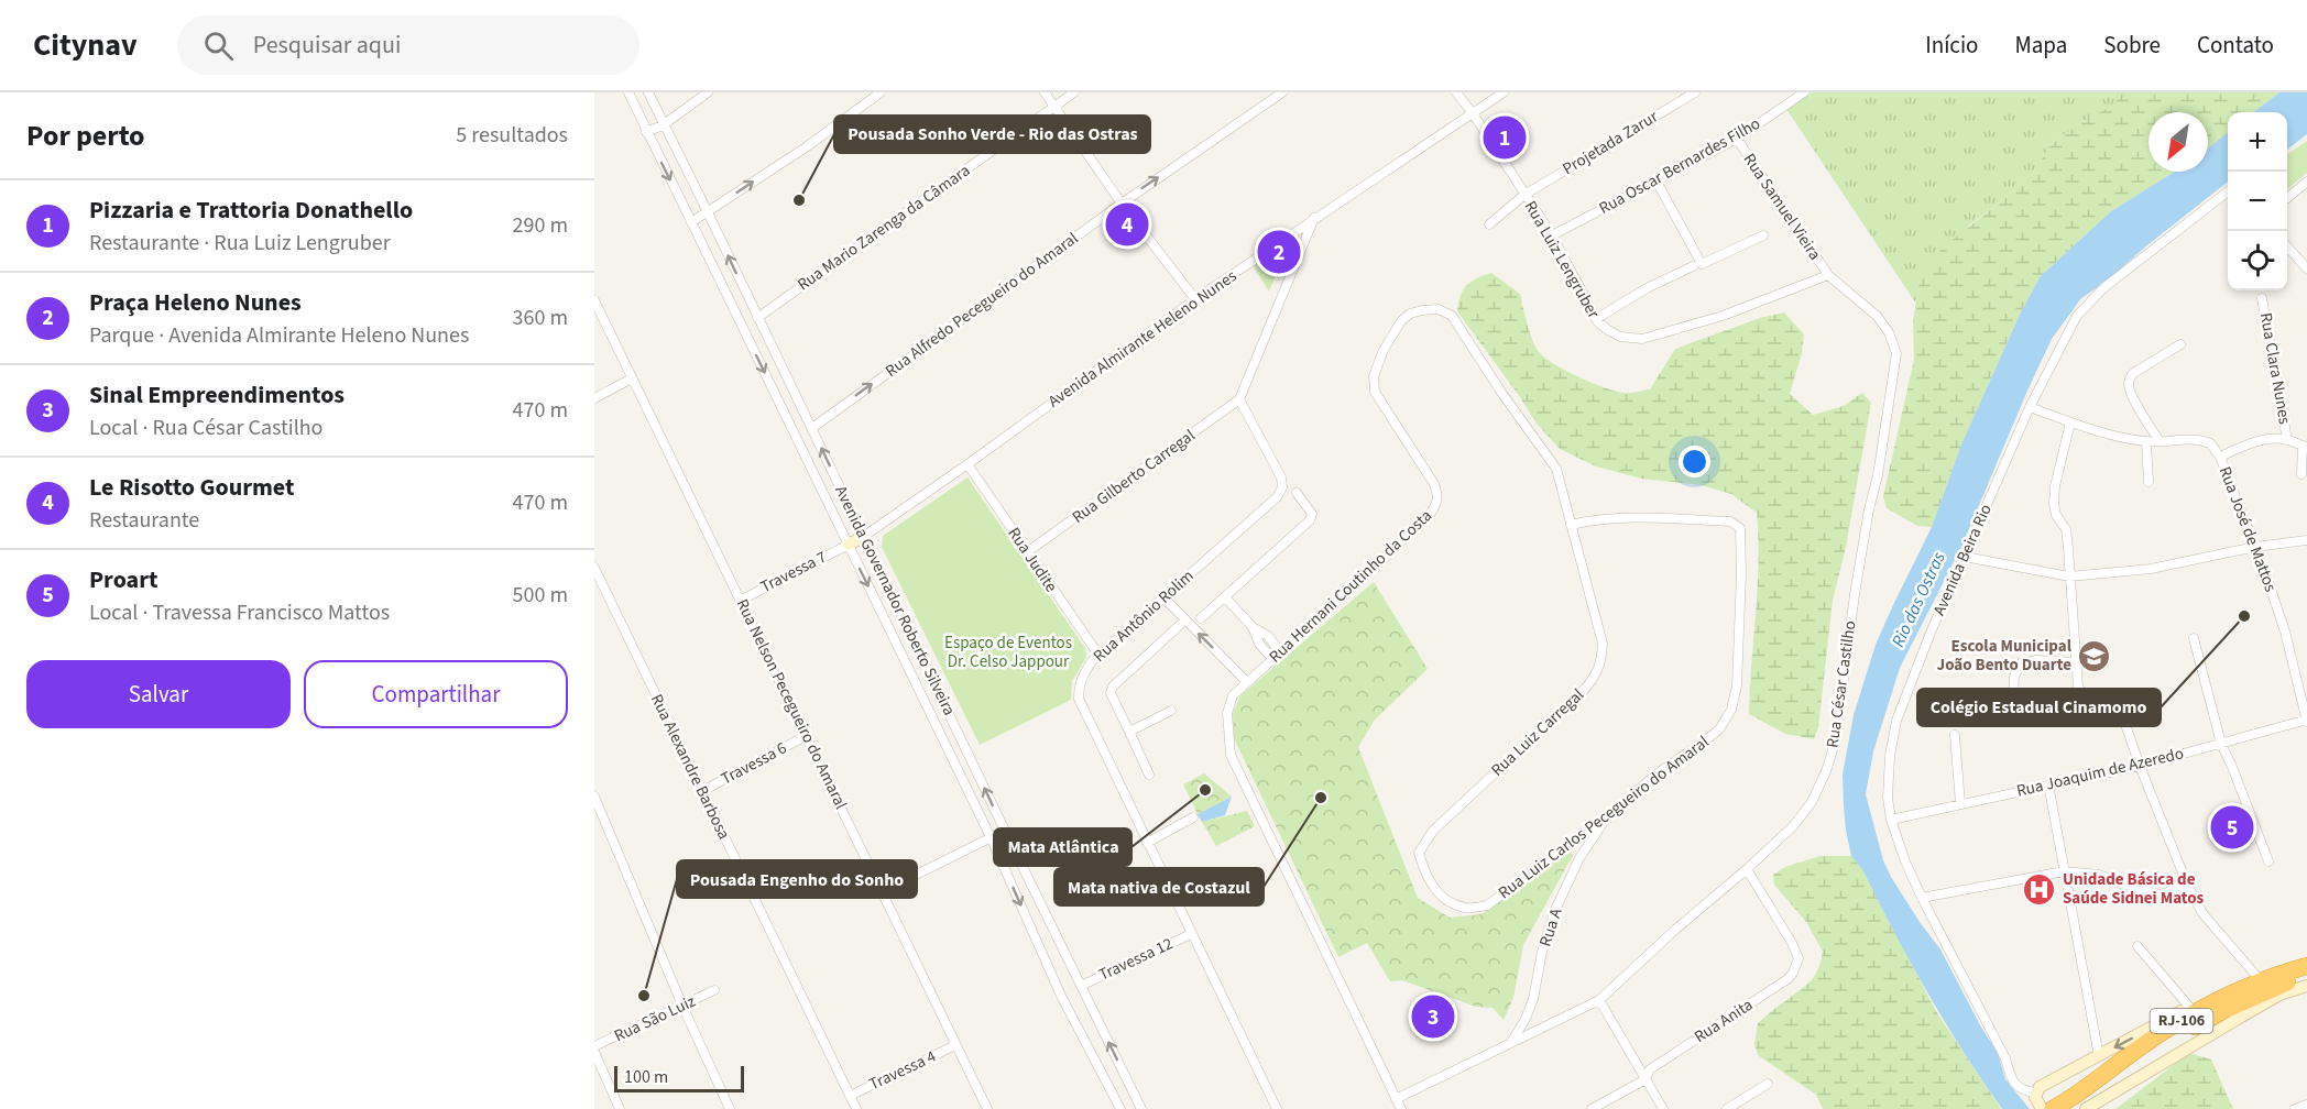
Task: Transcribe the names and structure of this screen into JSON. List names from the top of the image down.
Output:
{
  "streets": {
    "highway": ["RJ-106"],
    "main road": ["Avenida Almirante Heleno Nunes"],
    "street": [
      "Projetada Zarur",
      "Rua Oscar Bernardes Filho",
      "Rua Samuel Vieira",
      "Rua Mario Zarenga da Câmara",
      "Rua Luiz Lengruber",
      "Rua Alfredo Pecegueiro do Amaral",
      "Rua Clara Nunes",
      "Rua Gilberto Carregal",
      "Rua José de Mattos",
      "Rua Judite",
      "Avenida Beira Rio",
      "Travessa 7",
      "Rua Hernani Coutinho da Costa",
      "Avenida Governador Roberto Silveira",
      "Rua Antônio Rolim",
      "Rua César Castilho",
      "Rua Nelson Pecegueiro do Amaral",
      "Rua Luiz Carregal",
      "Travessa 6",
      "Rua Alexandre Barbosa",
      "Rua Joaquim de Azeredo",
      "Rua Luiz Carlos Pecegueiro do Amaral",
      "Rua A",
      "Travessa 12",
      "Rua São Luiz",
      "Rua Anita",
      "Travessa 4"
    ]
  },
  "crossings": [
    ["Projetada Zarur", "Rua Luiz Lengruber"],
    ["Rua Oscar Bernardes Filho", "Rua Samuel Vieira"],
    ["Rua Oscar Bernardes Filho", "Rua Luiz Lengruber"],
    ["Rua Samuel Vieira", "Rua Luiz Lengruber"],
    ["Rua Samuel Vieira", "Rua César Castilho"],
    ["Rua Mario Zarenga da Câmara", "Avenida Governador Roberto Silveira"],
    ["Rua Luiz Lengruber", "Avenida Almirante Heleno Nunes"],
    ["Rua Luiz Lengruber", "Rua César Castilho"],
    ["Rua Alfredo Pecegueiro do Amaral", "Avenida Governador Roberto Silveira"],
    ["Avenida Almirante Heleno Nunes", "Rua Judite"],
    ["Avenida Almirante Heleno Nunes", "Travessa 7"],
    ["Avenida Almirante Heleno Nunes", "Avenida Governador Roberto Silveira"],
    ["Rua Gilberto Carregal", "Rua Judite"],
    ["Rua Gilberto Carregal", "Rua Antônio Rolim"],
    ["Rua José de Mattos", "Avenida Beira Rio"],
    ["Rua José de Mattos", "Rua Joaquim de Azeredo"],
    ["Rua Judite", "Rua Antônio Rolim"],
    ["Avenida Beira Rio", "Rua Joaquim de Azeredo"],
    ["Travessa 7", "Avenida Governador Roberto Silveira"],
    ["Travessa 7", "Rua Nelson Pecegueiro do Amaral"],
    ["Rua Hernani Coutinho da Costa", "Rua César Castilho"],
    ["Rua Hernani Coutinho da Costa", "Rua Luiz Carregal"],
    ["Rua Hernani Coutinho da Costa", "Rua Luiz Carlos Pecegueiro do Amaral"],
    ["Avenida Governador Roberto Silveira", "Travessa 12"],
    ["Rua Antônio Rolim", "Travessa 12"],
    ["Rua César Castilho", "Rua A"],
    ["Rua César Castilho", "Rua Anita"],
    ["Rua Nelson Pecegueiro do Amaral", "Travessa 6"],
    ["Rua Nelson Pecegueiro do Amaral", "Travessa 4"],
    ["Rua Luiz Carregal", "Rua Luiz Carlos Pecegueiro do Amaral"],
    ["Travessa 6", "Rua Alexandre Barbosa"],
    ["Rua Alexandre Barbosa", "Travessa 4"],
    ["Rua Luiz Carlos Pecegueiro do Amaral", "Rua A"]
  ],
  "one_way": ["Rua Alfredo Pecegueiro do Amaral"],
  "water": ["Rio das Ostras"],
  "parks": ["Espaço de Eventos Dr. Celso Jappour"],
  "places": {
    "other": [
      "Pousada Sonho Verde - Rio das Ostras",
      "Colégio Estadual Cinamomo",
      "Mata Atlântica",
      "Mata nativa de Costazul",
      "Pousada Engenho do Sonho"
    ],
    "school or university": ["Escola Municipal João Bento Duarte"],
    "hospital": ["Unidade Básica de Saúde Sidnei Matos"]
  },
  "scale_bar": "100 m",
  "north": "bottom left",
  "page": {
    "header": "Citynav",
    "search": "Pesquisar aqui",
    "nav": [
      "Início",
      "Mapa",
      "Sobre",
      "Contato"
    ],
    "heading": ["Por perto", "5 resultados"],
    "map_buttons": ["+", "−"],
    "pins": [
      "1",
      "4",
      "2",
      "5",
      "3"
    ],
    "list": [
      {
        "mark": "1",
        "name": "Pizzaria e Trattoria Donathello",
        "note": "Restaurante · Rua Luiz Lengruber",
        "value": "290 m"
      },
      {
        "mark": "2",
        "name": "Praça Heleno Nunes",
        "note": "Parque · Avenida Almirante Heleno Nunes",
        "value": "360 m"
      },
      {
        "mark": "3",
        "name": "Sinal Empreendimentos",
        "note": "Local · Rua César Castilho",
        "value": "470 m"
      },
      {
        "mark": "4",
        "name": "Le Risotto Gourmet",
        "note": "Restaurante",
        "value": "470 m"
      },
      {
        "mark": "5",
        "name": "Proart",
        "note": "Local · Travessa Francisco Mattos",
        "value": "500 m"
      }
    ],
    "buttons": ["Salvar", "Compartilhar"],
    "scale": "100 m"
  }
}
